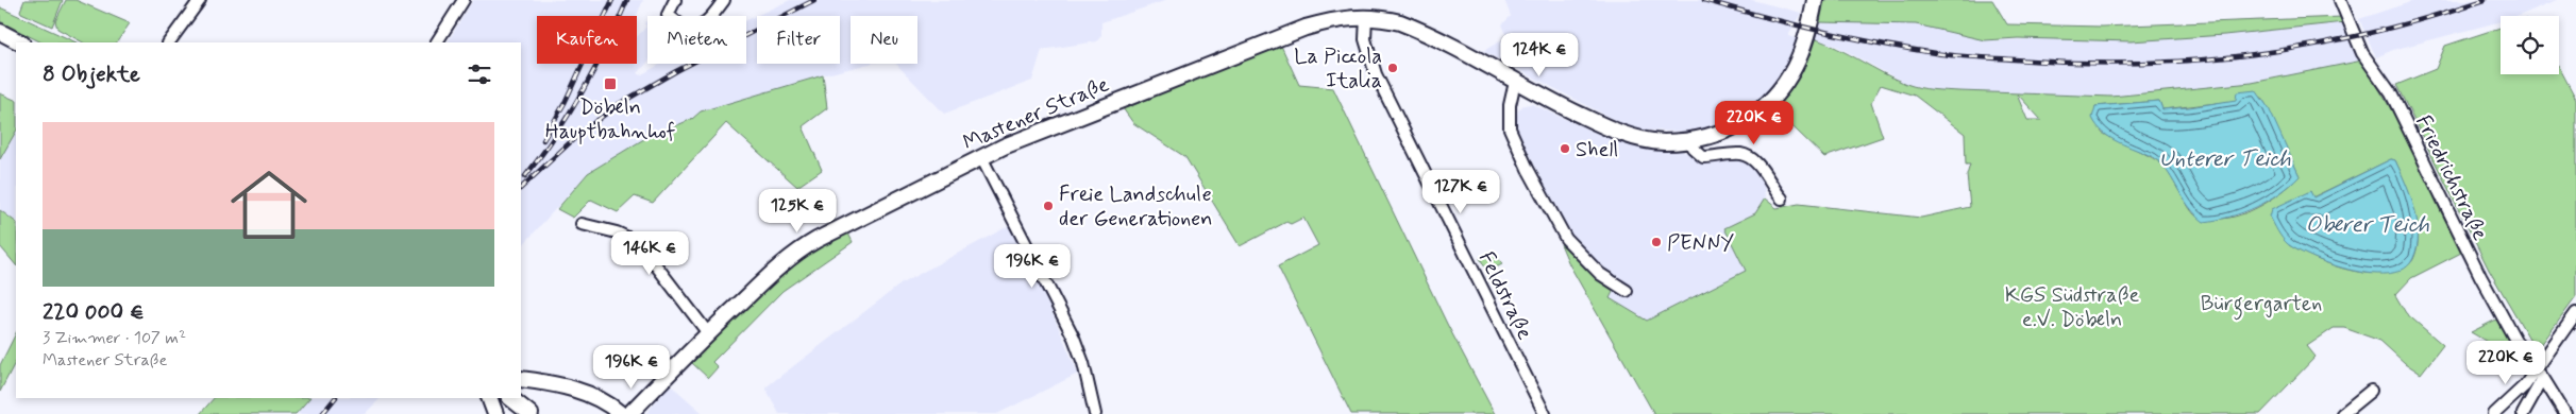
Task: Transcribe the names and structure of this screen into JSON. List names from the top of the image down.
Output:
{
  "streets": {
    "main road": ["Mastener Straße"],
    "street": ["Friedrichstraße", "Feldstraße"]
  },
  "crossings": [
    ["Mastener Straße", "Feldstraße"]
  ],
  "water": ["Unterer Teich", "Oberer Teich"],
  "parks": ["KGS Südstraße e.V. Döbeln", "Bürgergarten"],
  "places": {
    "other": [
      "La Piccola Italia",
      "Shell",
      "Freie Landschule der Generationen",
      "PENNY"
    ],
    "transit": ["Döbeln Hauptbahnhof"]
  },
  "page": {
    "chip": [
      "Kaufen",
      "Mieten",
      "Filter",
      "Neu"
    ],
    "price": [
      "124K €",
      "220K €",
      "127K €",
      "125K €",
      "146K €",
      "196K €",
      "220K €",
      "196K €"
    ],
    "heading": "8 Objekte",
    "list": [
      {
        "name": "220 000 €",
        "note": "3 Zimmer · 107 m² · Mastener Straße"
      }
    ]
  }
}
